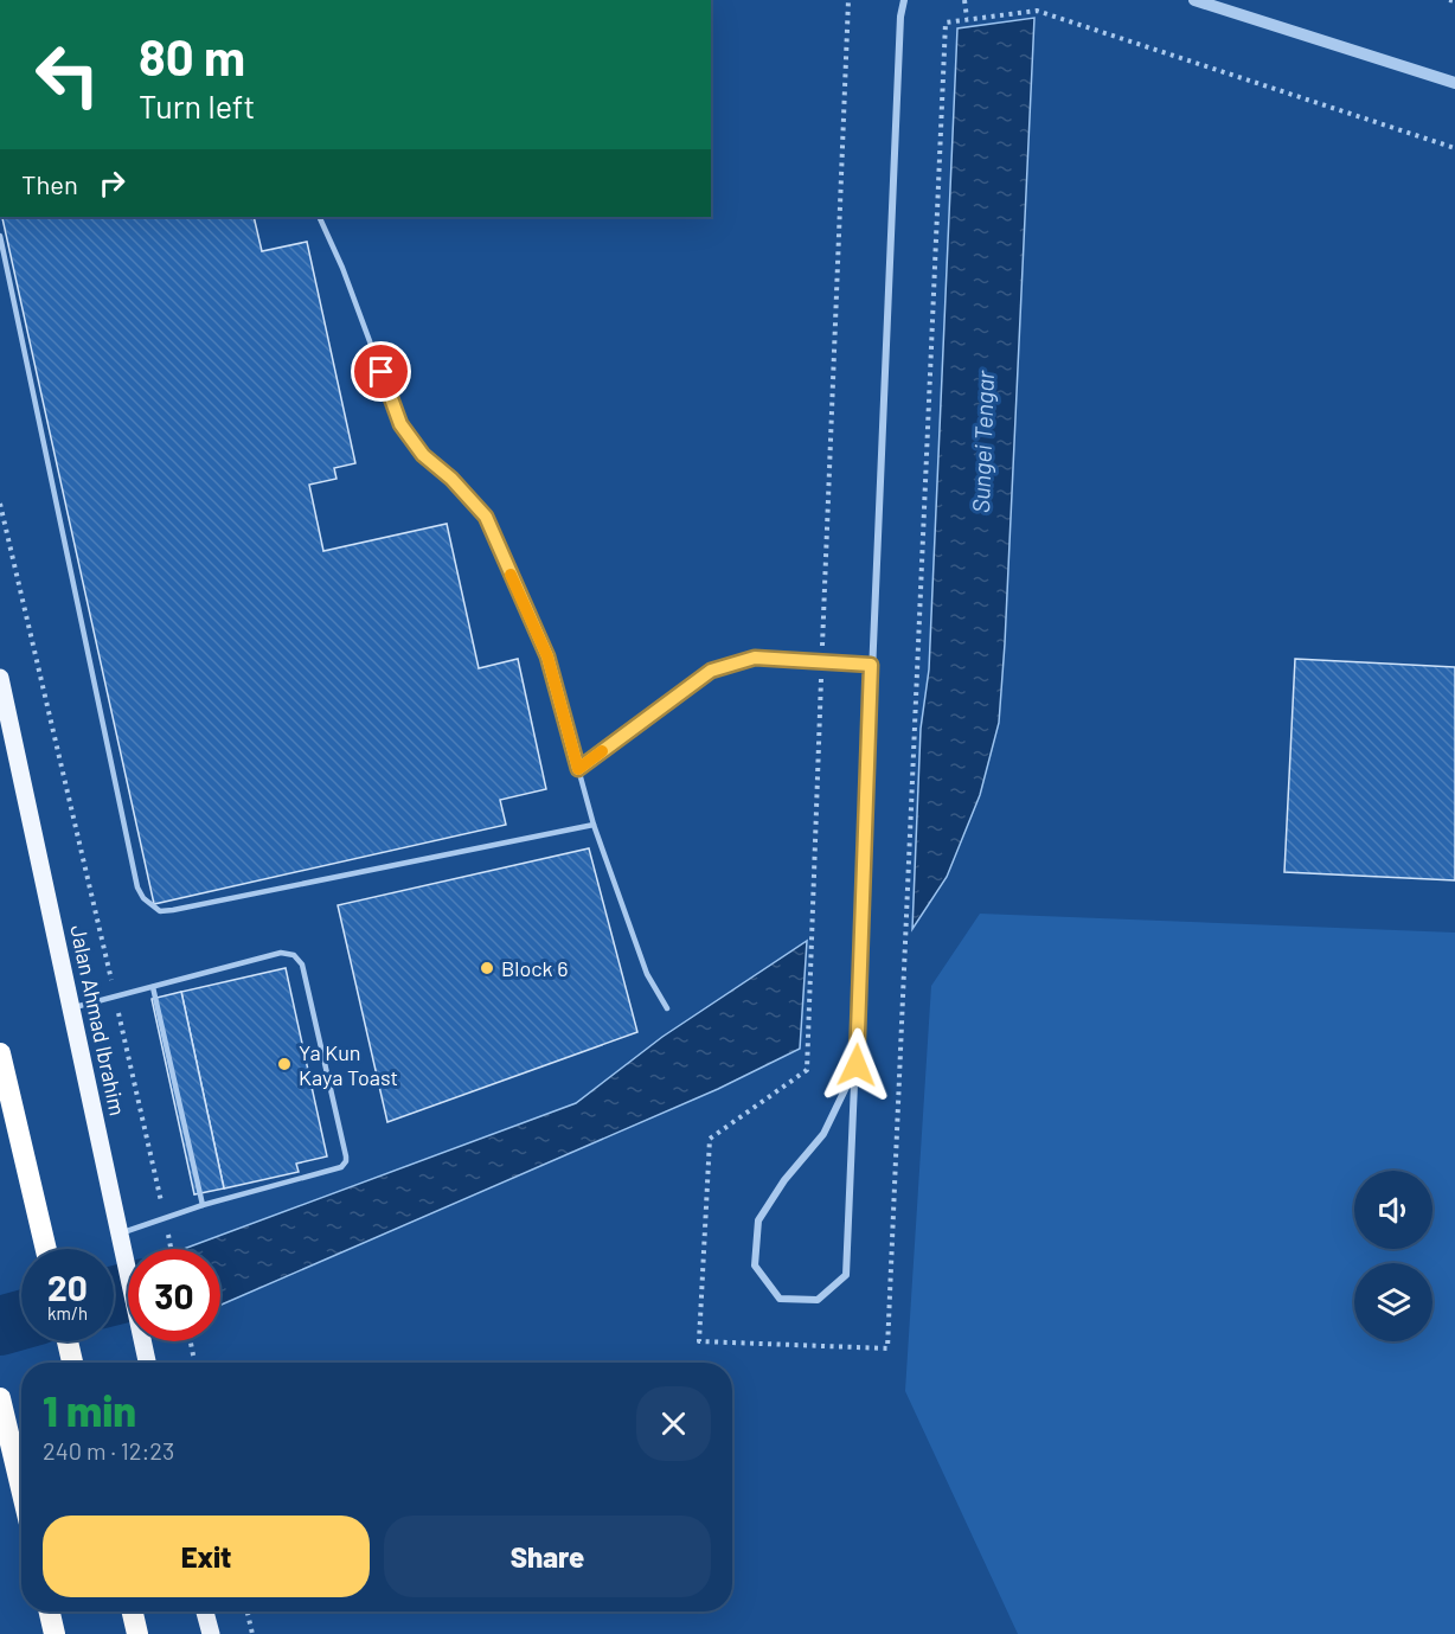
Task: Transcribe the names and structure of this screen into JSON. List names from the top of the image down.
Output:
{
  "streets": {
    "main road": ["Jalan Ahmad Ibrahim"]
  },
  "water": ["Sungei Tengar"],
  "places": ["Block 6", "Ya Kun Kaya Toast"],
  "page": {
    "turn": ["80 m", "Turn left"],
    "then": "Then",
    "speed": "20 km/h",
    "limit": "30",
    "heading": ["1 min", "240 m · 12:23"],
    "buttons": ["Exit", "Share"]
  }
}
